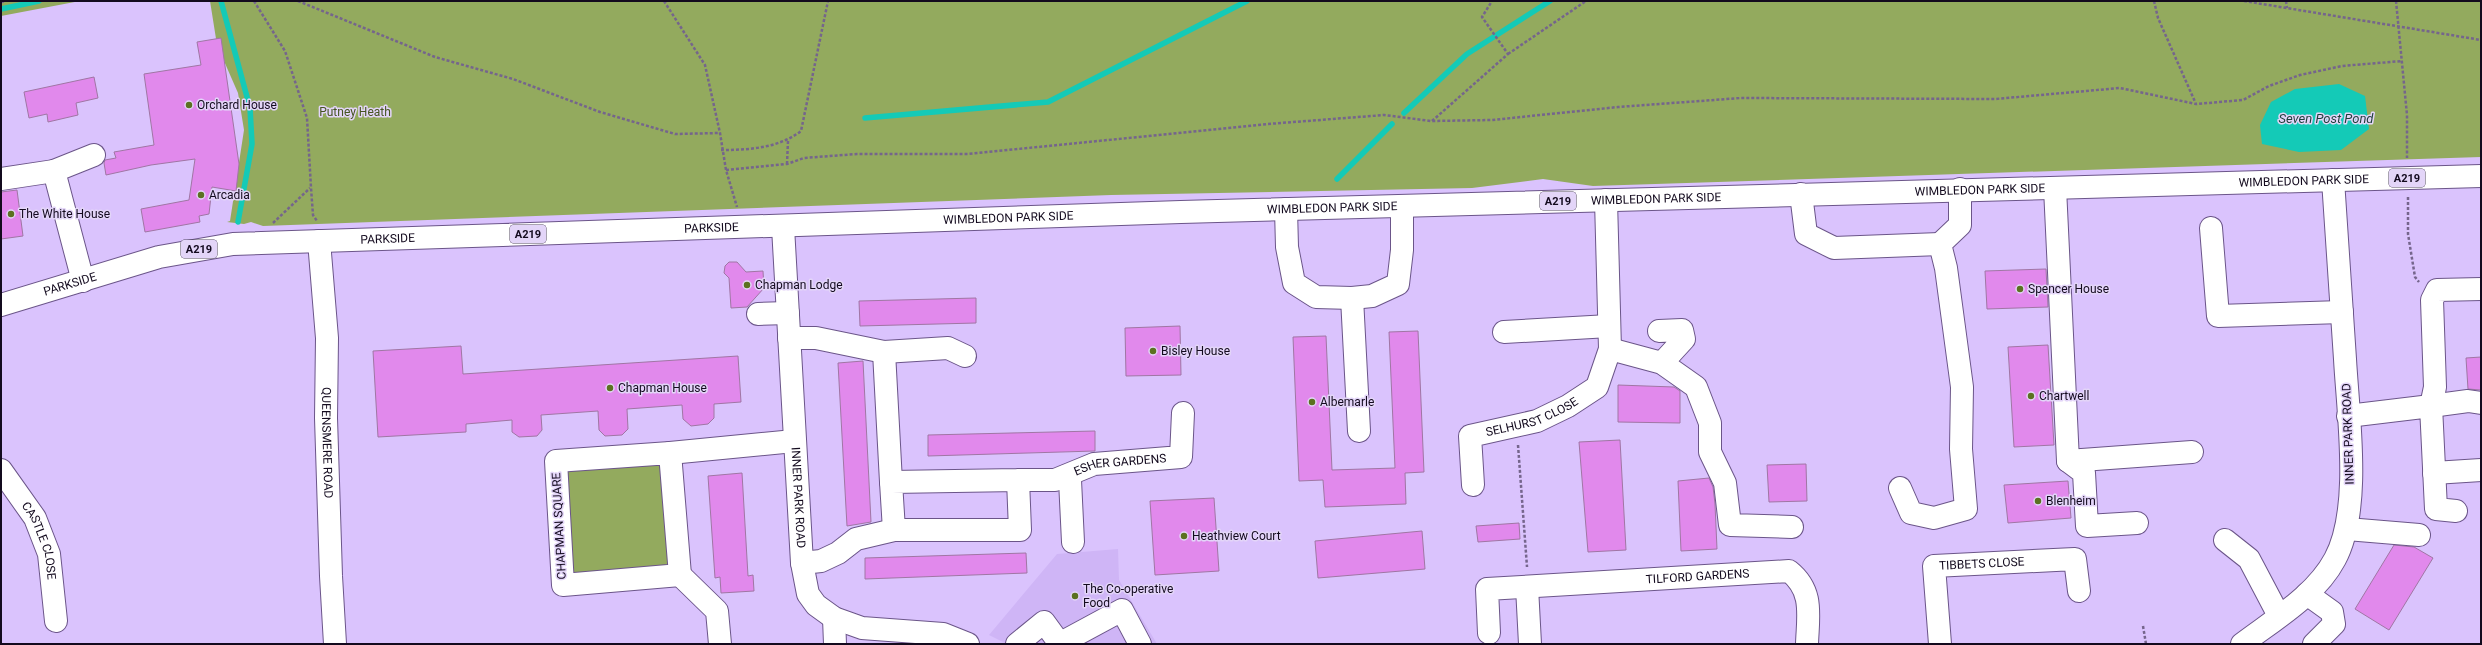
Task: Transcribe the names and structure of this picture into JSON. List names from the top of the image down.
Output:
{
  "streets": {
    "street": [
      "A219",
      "WIMBLEDON PARK SIDE",
      "PARKSIDE",
      "SELHURST CLOSE",
      "INNER PARK ROAD",
      "QUEENSMERE ROAD",
      "ESHER GARDENS",
      "CHAPMAN SQUARE",
      "CASTLE CLOSE",
      "TIBBETS CLOSE",
      "TILFORD GARDENS"
    ]
  },
  "crossings": [
    ["WIMBLEDON PARK SIDE", "PARKSIDE"],
    ["WIMBLEDON PARK SIDE", "SELHURST CLOSE"],
    ["WIMBLEDON PARK SIDE", "INNER PARK ROAD"],
    ["PARKSIDE", "INNER PARK ROAD"],
    ["PARKSIDE", "QUEENSMERE ROAD"],
    ["INNER PARK ROAD", "CHAPMAN SQUARE"]
  ],
  "water": ["Seven Post Pond"],
  "parks": ["Putney Heath"],
  "places": [
    "Orchard House",
    "Arcadia",
    "The White House",
    "Chapman Lodge",
    "Spencer House",
    "Bisley House",
    "Chapman House",
    "Chartwell",
    "Albemarle",
    "Blenheim",
    "Heathview Court",
    "The Co-operative Food"
  ]
}
